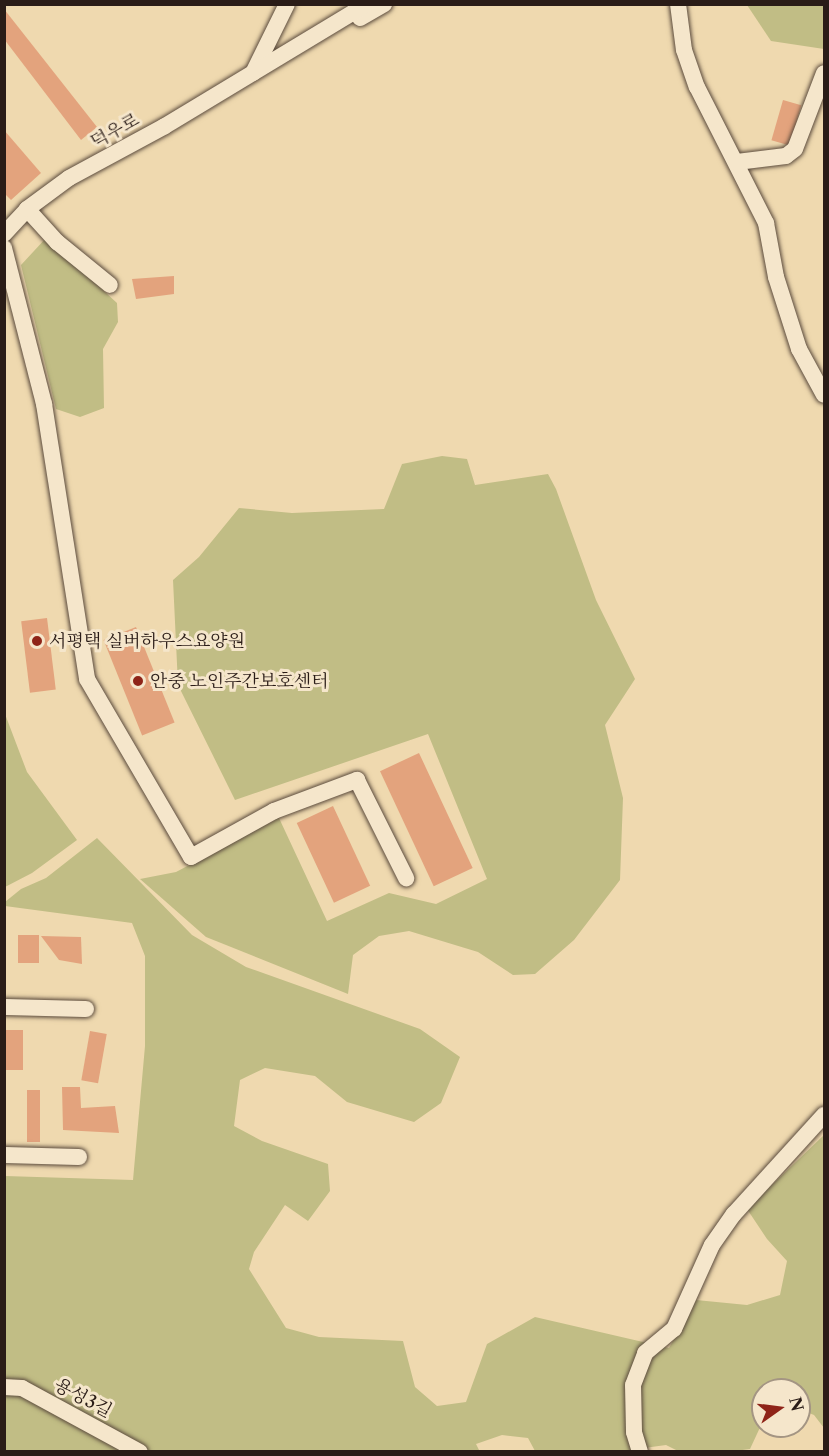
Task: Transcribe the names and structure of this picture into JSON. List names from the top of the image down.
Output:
{
  "streets": {
    "street": ["덕우로", "용성3길"]
  },
  "places": ["서평택 실버하우스요양원", "안중 노인주간보호센터"],
  "north": "right"
}
